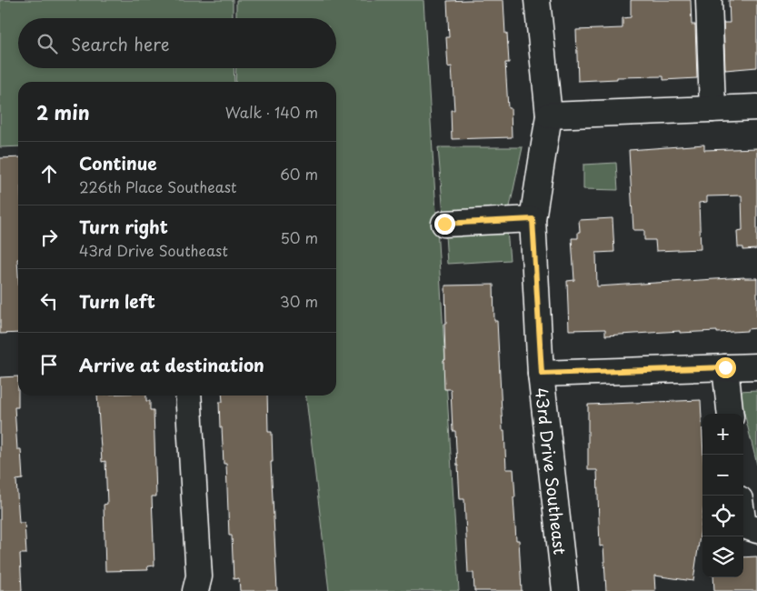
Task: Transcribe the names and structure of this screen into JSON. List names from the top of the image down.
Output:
{
  "streets": {
    "street": ["43rd Drive Southeast"]
  },
  "page": {
    "search": "Search here",
    "heading": ["2 min", "Walk · 140 m"],
    "list": [
      ["Continue", "226th Place Southeast", "60 m"],
      ["Turn right", "43rd Drive Southeast", "50 m"],
      ["Turn left", "30 m"],
      "Arrive at destination"
    ],
    "map_buttons": ["+", "−"]
  }
}
